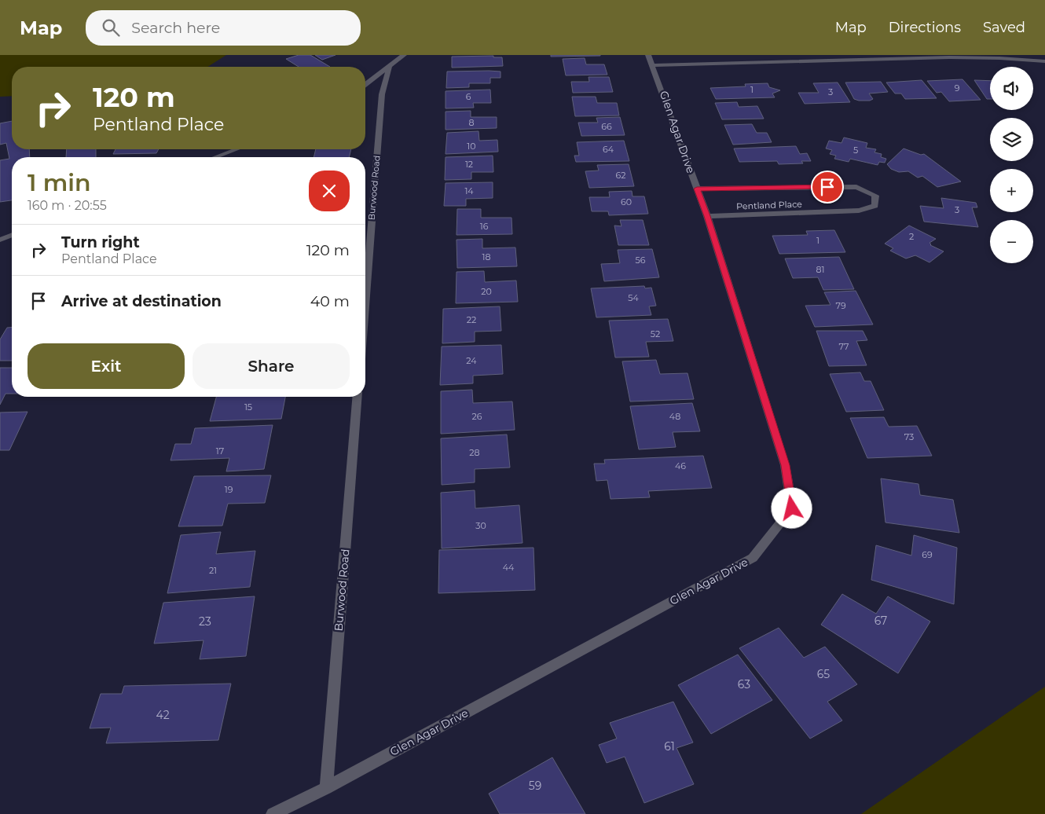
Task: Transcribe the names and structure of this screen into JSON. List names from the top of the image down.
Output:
{
  "streets": {
    "street": ["Glen Agar Drive", "Burwood Road", "Pentland Place"]
  },
  "crossings": [
    ["Glen Agar Drive", "Burwood Road"],
    ["Glen Agar Drive", "Pentland Place"]
  ],
  "house_numbers": [
    "9",
    "1",
    "3",
    "6",
    "8",
    "66",
    "10",
    "64",
    "5",
    "12",
    "62",
    "14",
    "60",
    "3",
    "16",
    "2",
    "1",
    "18",
    "56",
    "81",
    "20",
    "54",
    "79",
    "22",
    "52",
    "77",
    "24",
    "15",
    "26",
    "48",
    "73",
    "17",
    "28",
    "46",
    "19",
    "30",
    "69",
    "44",
    "21",
    "67",
    "23",
    "65",
    "63",
    "42",
    "61",
    "59"
  ],
  "page": {
    "header": "Map",
    "search": "Search here",
    "nav": ["Map", "Directions", "Saved"],
    "map_buttons": ["+", "−"],
    "turn": ["120 m", "Pentland Place"],
    "heading": ["1 min", "160 m · 20:55"],
    "list": [
      {
        "name": "Turn right",
        "note": "Pentland Place",
        "value": "120 m"
      },
      {
        "name": "Arrive at destination",
        "value": "40 m"
      }
    ],
    "buttons": ["Exit", "Share"]
  }
}
